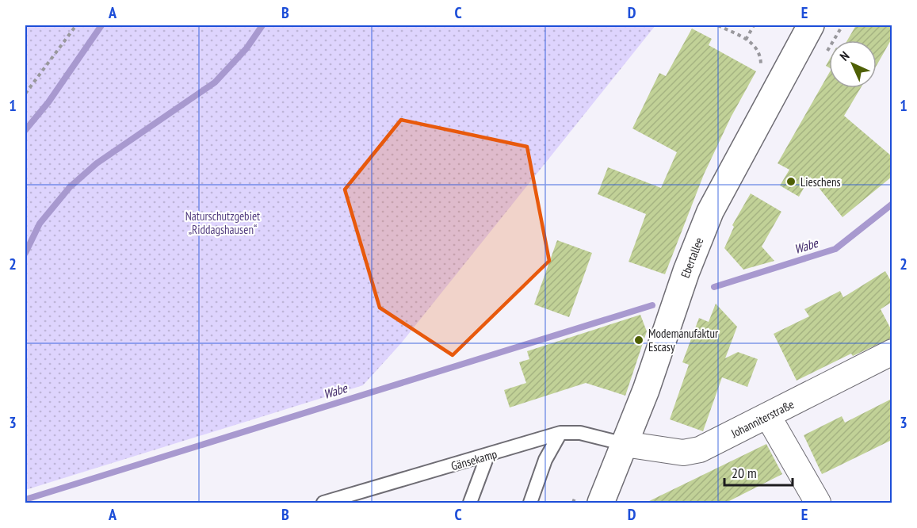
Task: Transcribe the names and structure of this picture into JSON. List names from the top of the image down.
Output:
{
  "streets": {
    "main road": ["Ebertallee"],
    "street": ["Johanniterstraße"],
    "lane": ["Gänsekamp"]
  },
  "crossings": [
    ["Ebertallee", "Johanniterstraße"],
    ["Ebertallee", "Gänsekamp"],
    ["Johanniterstraße", "Gänsekamp"]
  ],
  "water": ["Wabe"],
  "parks": ["Naturschutzgebiet „Riddagshausen“"],
  "places": ["Lieschens", "Modemanufaktur Escasy"],
  "scale_bar": "20 m",
  "north": "top left",
  "grid": {
    "columns": [
      "A",
      "B",
      "C",
      "D",
      "E"
    ],
    "rows": ["1", "2", "3"]
  }
}
